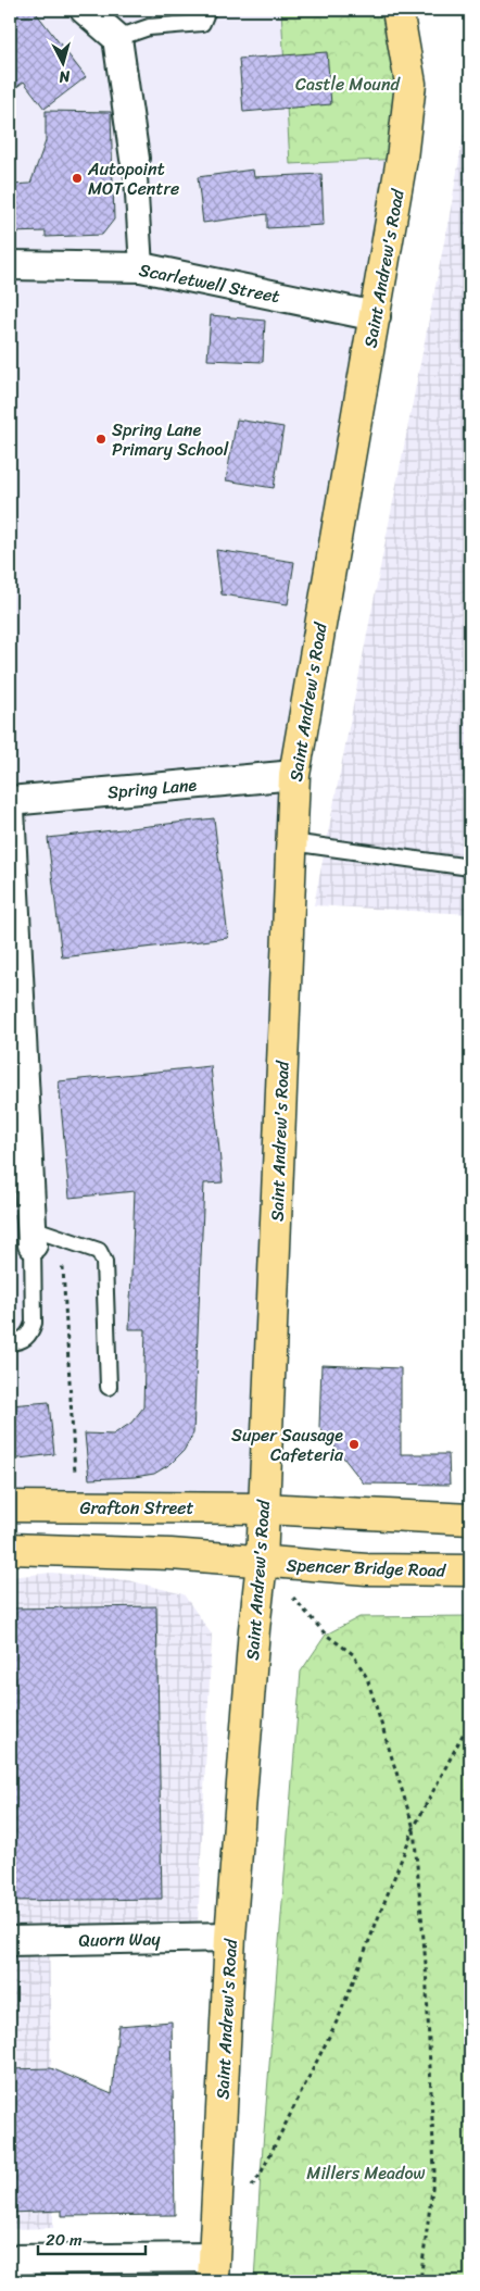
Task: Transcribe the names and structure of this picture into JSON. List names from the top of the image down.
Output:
{
  "streets": {
    "main road": ["Saint Andrew's Road", "Grafton Street", "Spencer Bridge Road"],
    "street": ["Scarletwell Street", "Spring Lane", "Quorn Way"]
  },
  "crossings": [
    ["Saint Andrew's Road", "Scarletwell Street"],
    ["Saint Andrew's Road", "Spring Lane"],
    ["Saint Andrew's Road", "Grafton Street"],
    ["Saint Andrew's Road", "Spencer Bridge Road"],
    ["Saint Andrew's Road", "Quorn Way"]
  ],
  "parks": ["Castle Mound", "Millers Meadow"],
  "places": ["Autopoint MOT Centre", "Spring Lane Primary School", "Super Sausage Cafeteria"],
  "scale_bar": "20 m",
  "north": "bottom"
}
